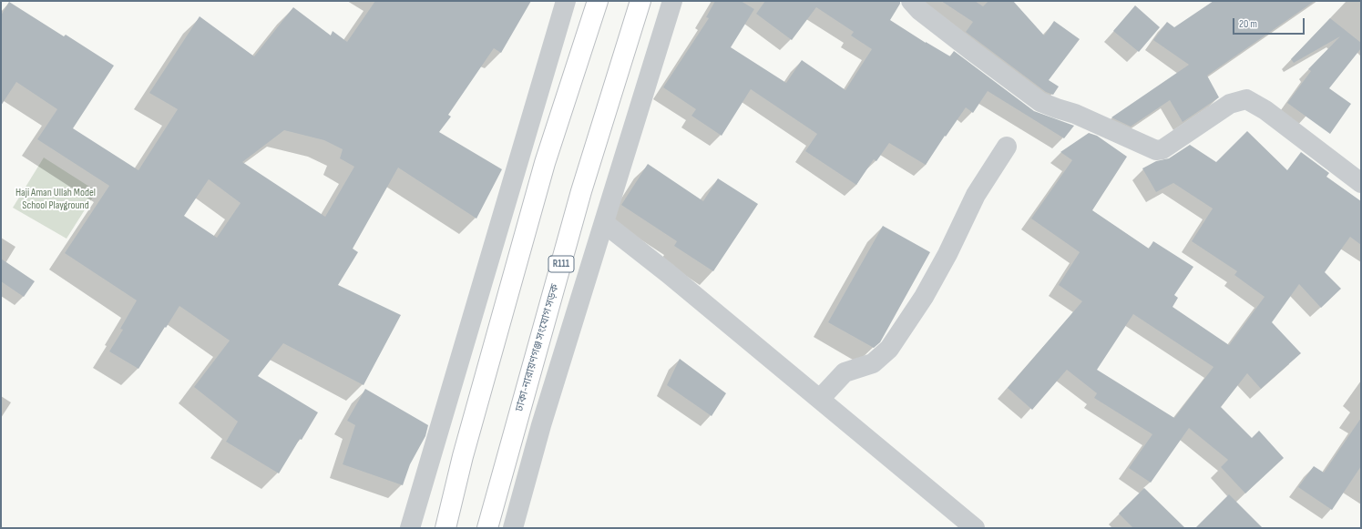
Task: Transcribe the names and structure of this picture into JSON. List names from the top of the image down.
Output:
{
  "streets": {
    "main road": ["R111", "ঢাকা-নারায়ণগঞ্জ সংযোগ সড়ক"]
  },
  "parks": ["Haji Aman Ullah Model School Playground"],
  "scale_bar": "20 m"
}
